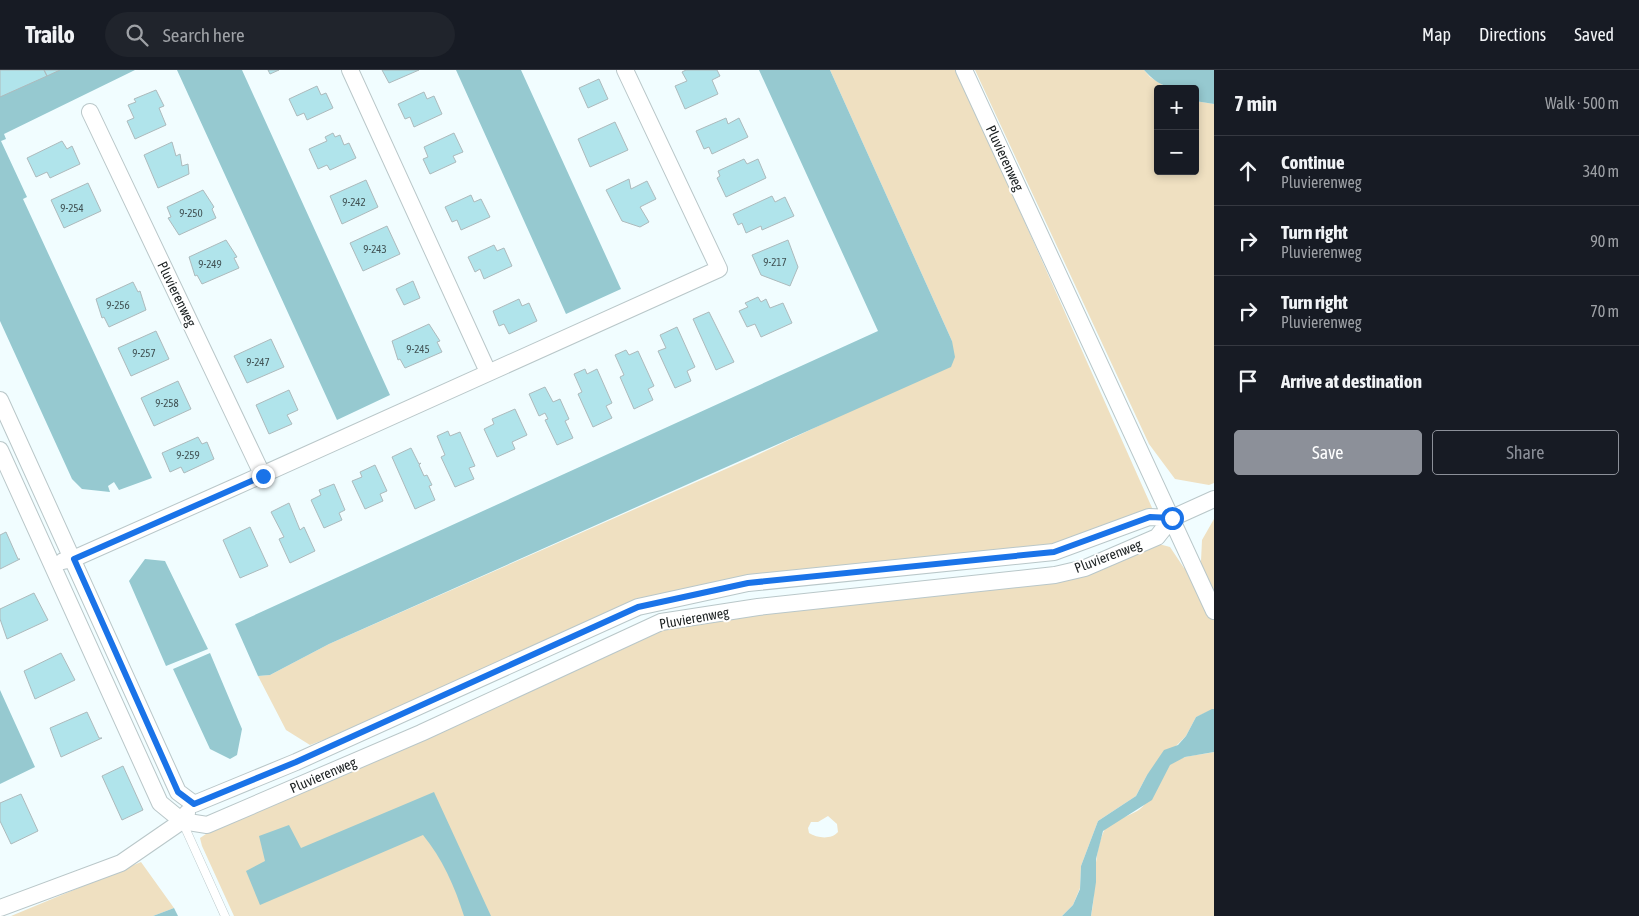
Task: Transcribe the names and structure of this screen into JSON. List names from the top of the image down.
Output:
{
  "streets": {
    "street": ["Pluvierenweg"]
  },
  "house_numbers": [
    "9-242",
    "9-254",
    "9-250",
    "9-243",
    "9-217",
    "9-249",
    "9-256",
    "9-245",
    "9-257",
    "9-247",
    "9-258",
    "9-259"
  ],
  "page": {
    "header": "Trailo",
    "search": "Search here",
    "nav": ["Map", "Directions", "Saved"],
    "heading": ["7 min", "Walk · 500 m"],
    "map_buttons": ["+", "−"],
    "list": [
      ["Continue", "Pluvierenweg", "340 m"],
      ["Turn right", "Pluvierenweg", "90 m"],
      ["Turn right", "Pluvierenweg", "70 m"],
      "Arrive at destination"
    ],
    "buttons": ["Save", "Share"]
  }
}
